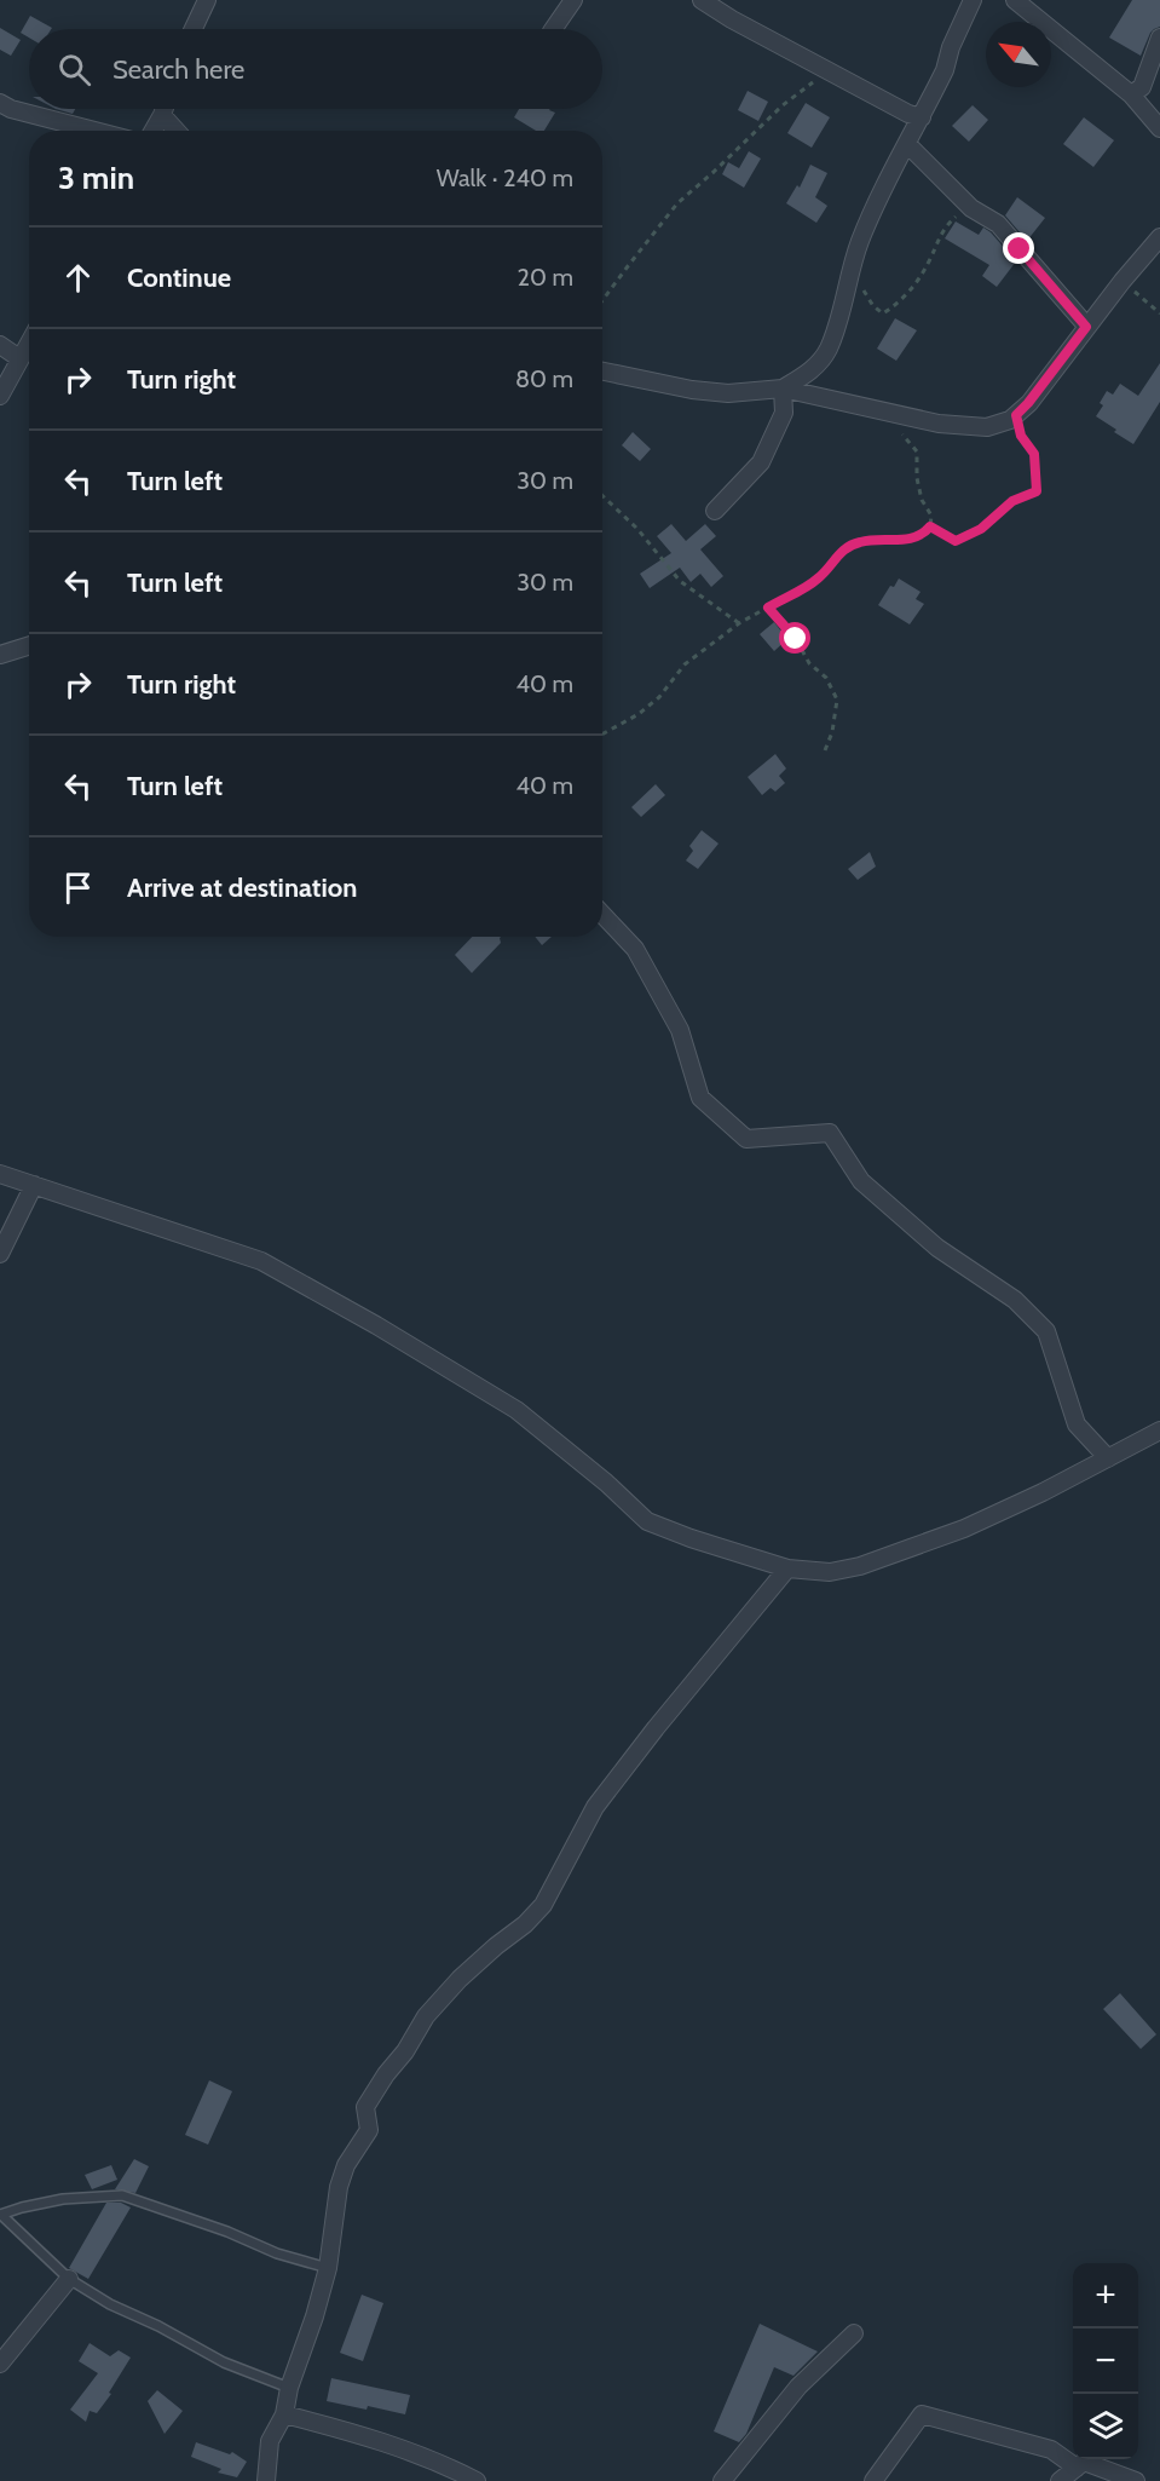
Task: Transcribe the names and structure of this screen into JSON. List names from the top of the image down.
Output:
{
  "north": "top left",
  "page": {
    "search": "Search here",
    "heading": ["3 min", "Walk · 240 m"],
    "list": [
      ["Continue", "20 m"],
      ["Turn right", "80 m"],
      ["Turn left", "30 m"],
      ["Turn left", "30 m"],
      ["Turn right", "40 m"],
      ["Turn left", "40 m"],
      "Arrive at destination"
    ],
    "map_buttons": ["+", "−"]
  }
}
